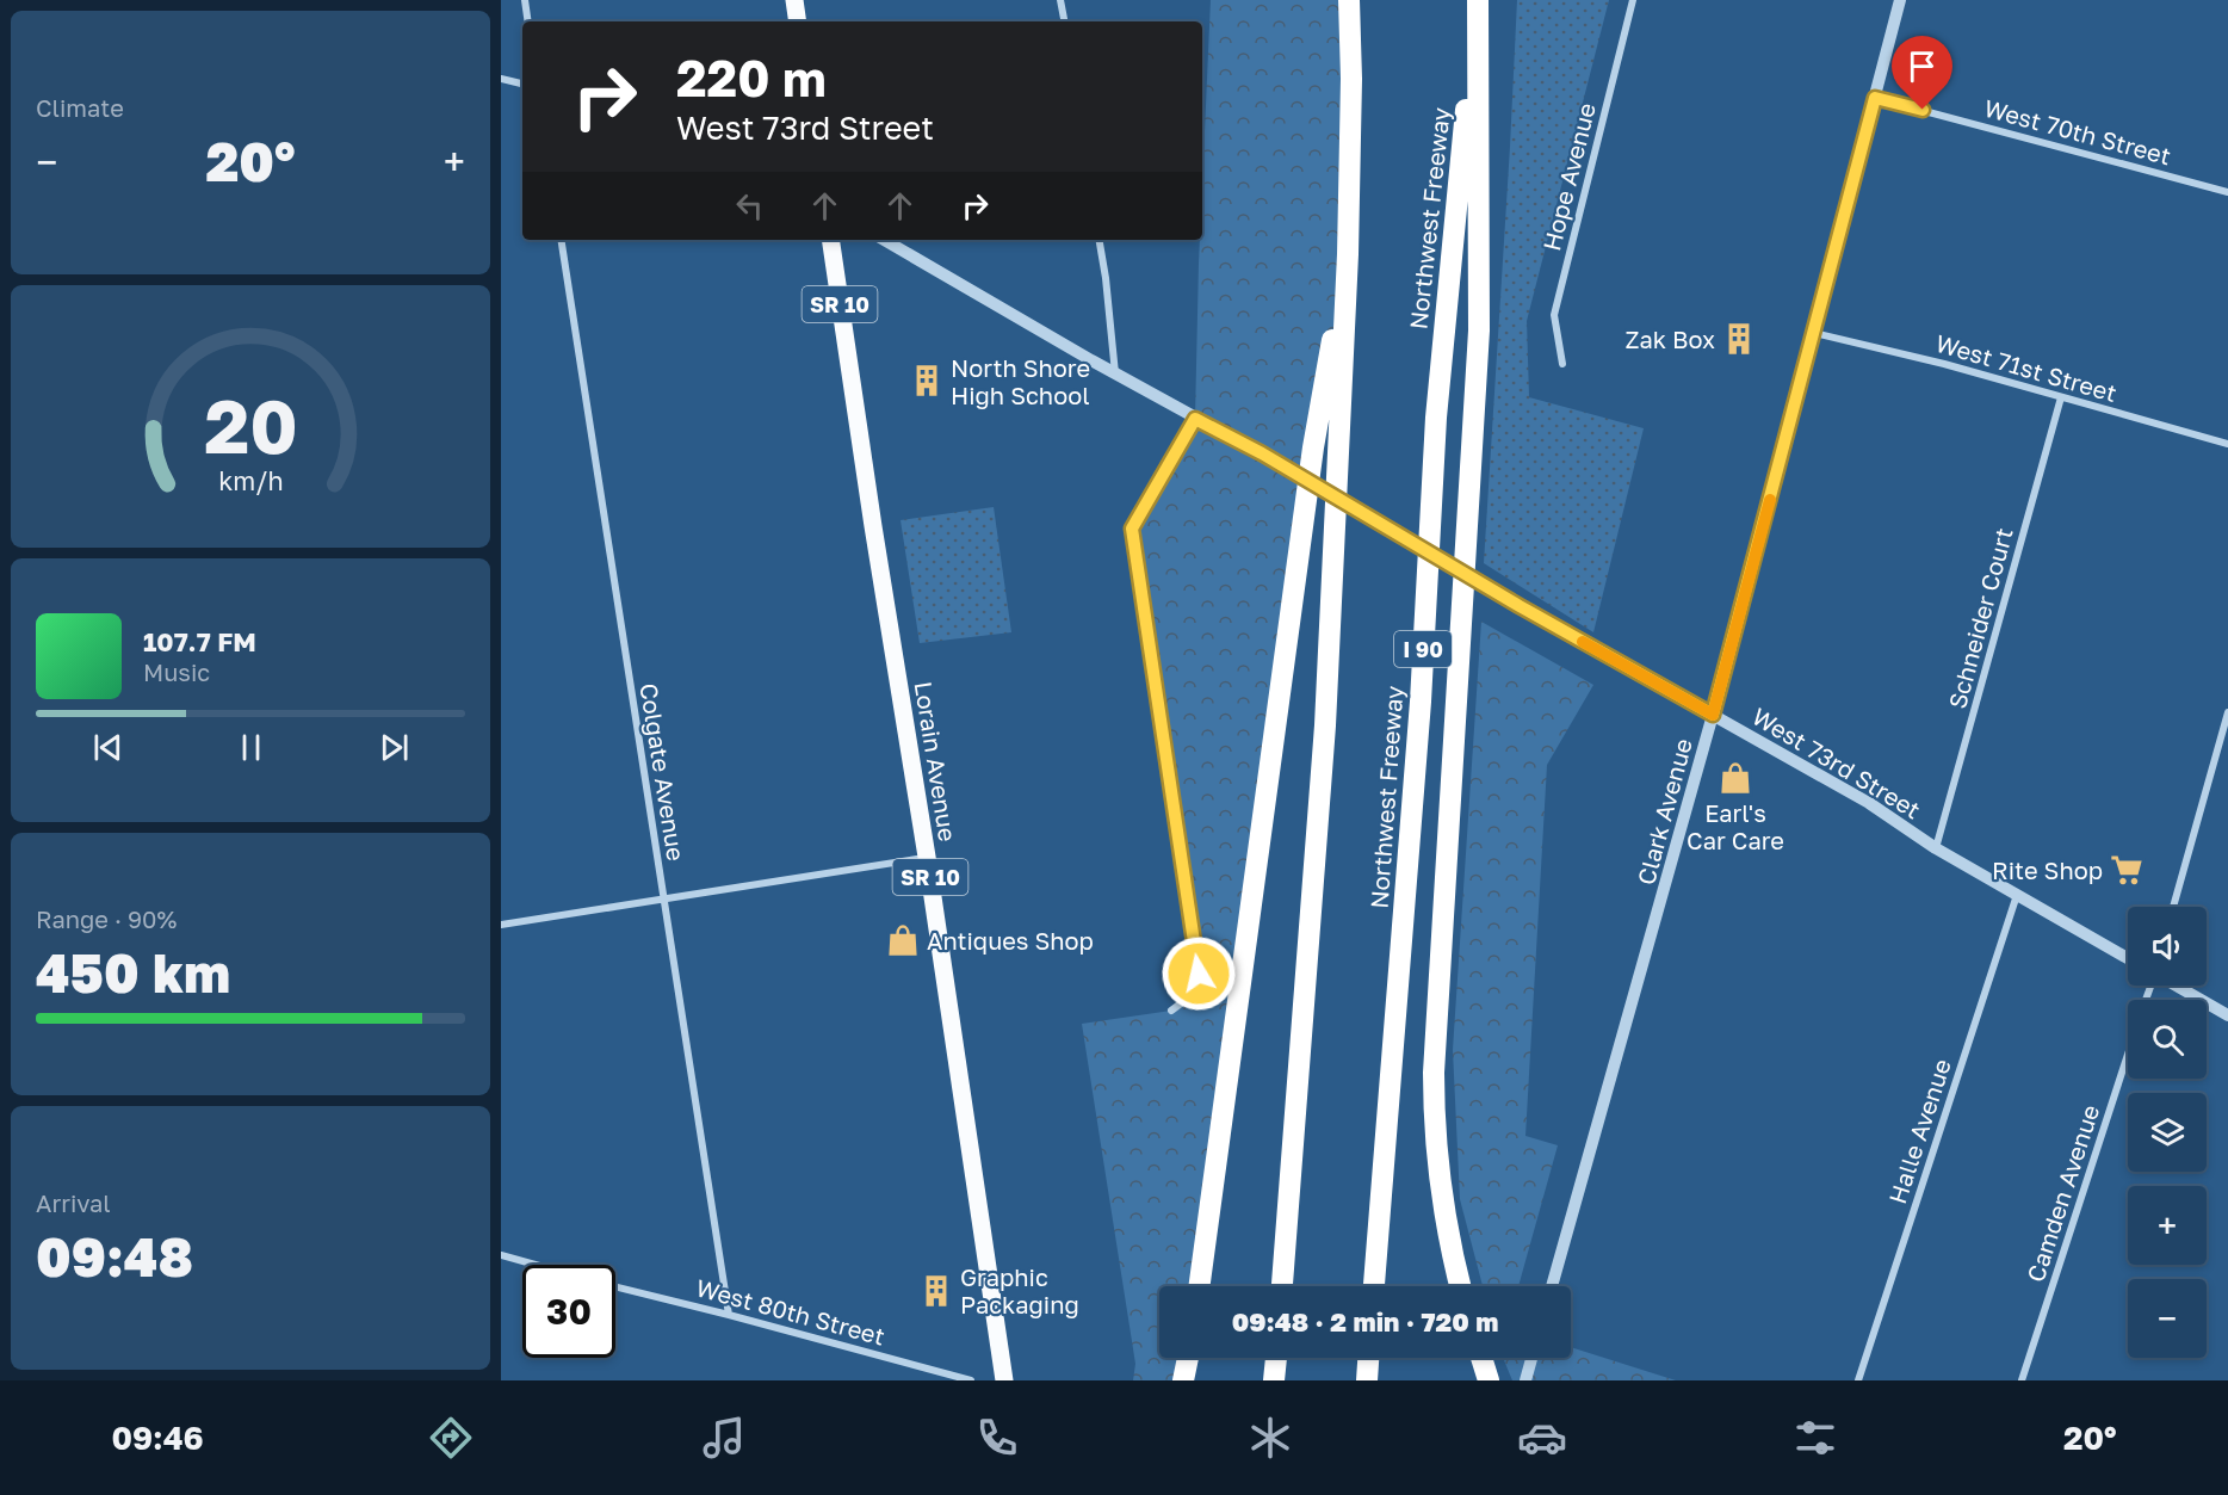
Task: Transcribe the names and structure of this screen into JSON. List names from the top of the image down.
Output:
{
  "streets": {
    "highway": ["Northwest Freeway", "I 90"],
    "main road": ["SR 10", "Lorain Avenue"],
    "street": [
      "West 70th Street",
      "Hope Avenue",
      "West 71st Street",
      "Schneider Court",
      "West 73rd Street",
      "Colgate Avenue",
      "Clark Avenue",
      "Halle Avenue",
      "Camden Avenue",
      "West 80th Street"
    ]
  },
  "crossings": [
    ["West 70th Street", "Clark Avenue"],
    ["West 71st Street", "Schneider Court"],
    ["West 71st Street", "Clark Avenue"],
    ["Schneider Court", "West 73rd Street"],
    ["West 73rd Street", "Clark Avenue"],
    ["West 73rd Street", "Halle Avenue"],
    ["Colgate Avenue", "West 80th Street"]
  ],
  "places": {
    "building": ["Zak Box", "North Shore High School", "Graphic Packaging"],
    "shop": ["Earl's Car Care", "Antiques Shop"],
    "supermarket": ["Rite Shop"]
  },
  "page": {
    "tile": [
      "Climate",
      ["Range · 90%", "450 km"],
      ["Arrival", "09:48"]
    ],
    "turn": ["220 m", "West 73rd Street"],
    "heat": ["−", "20°", "+"],
    "song": ["107.7 FM", "Music"],
    "map_buttons": ["+", "−"],
    "limit": "30",
    "trip": "09:48 · 2 min · 720 m",
    "tabs": ["09:46", "20°"],
    "gauge": ["20", "km/h"]
  }
}
